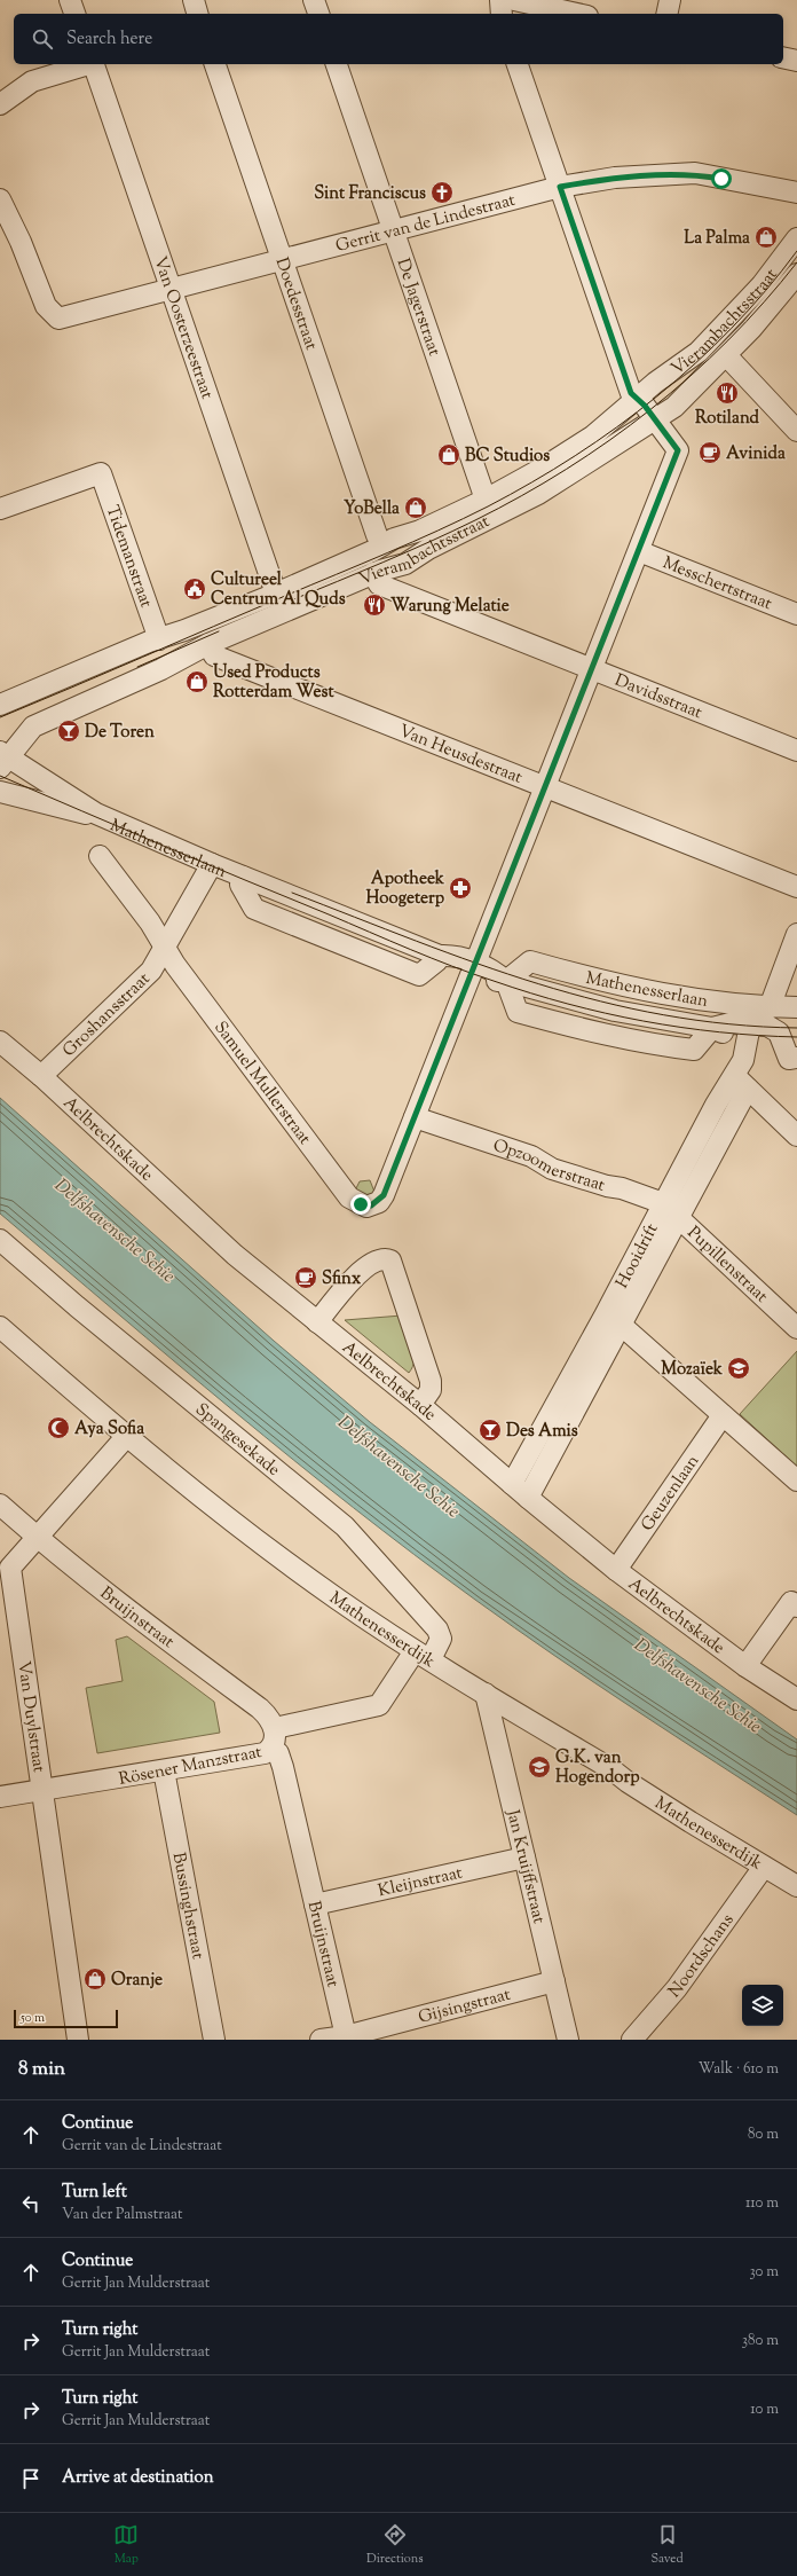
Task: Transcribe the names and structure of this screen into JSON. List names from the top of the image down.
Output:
{
  "streets": {
    "street": [
      "Gerrit van de Lindestraat",
      "Doedesstraat",
      "De Jagerstraat",
      "Vierambachtsstraat",
      "Van Oosterzeestraat",
      "Tidemanstraat",
      "Messchertstraat",
      "Davidsstraat",
      "Van Heusdestraat",
      "Mathenesserlaan",
      "Groshansstraat",
      "Samuel Mullerstraat",
      "Aelbrechtskade",
      "Opzoomerstraat",
      "Hooidrift",
      "Pupillenstraat",
      "Spangesekade",
      "Geuzenlaan",
      "Bruijnstraat",
      "Mathenesserdijk",
      "Van Duylstraat",
      "Rösener Manzstraat",
      "Jan Kruijffstraat",
      "Kleijnstraat",
      "Bussinghstraat",
      "Noordschans",
      "Gijsingstraat"
    ]
  },
  "crossings": [
    ["Gerrit van de Lindestraat", "Doedesstraat"],
    ["Gerrit van de Lindestraat", "De Jagerstraat"],
    ["Gerrit van de Lindestraat", "Van Oosterzeestraat"],
    ["Doedesstraat", "Vierambachtsstraat"],
    ["De Jagerstraat", "Vierambachtsstraat"],
    ["Vierambachtsstraat", "Van Oosterzeestraat"],
    ["Vierambachtsstraat", "Tidemanstraat"],
    ["Vierambachtsstraat", "Davidsstraat"],
    ["Vierambachtsstraat", "Van Heusdestraat"],
    ["Vierambachtsstraat", "Mathenesserlaan"],
    ["Mathenesserlaan", "Groshansstraat"],
    ["Mathenesserlaan", "Hooidrift"],
    ["Groshansstraat", "Samuel Mullerstraat"],
    ["Groshansstraat", "Aelbrechtskade"],
    ["Samuel Mullerstraat", "Opzoomerstraat"],
    ["Aelbrechtskade", "Hooidrift"],
    ["Aelbrechtskade", "Geuzenlaan"],
    ["Opzoomerstraat", "Hooidrift"],
    ["Opzoomerstraat", "Pupillenstraat"],
    ["Hooidrift", "Pupillenstraat"],
    ["Spangesekade", "Mathenesserdijk"],
    ["Spangesekade", "Rösener Manzstraat"],
    ["Bruijnstraat", "Van Duylstraat"],
    ["Bruijnstraat", "Rösener Manzstraat"],
    ["Bruijnstraat", "Kleijnstraat"],
    ["Bruijnstraat", "Gijsingstraat"],
    ["Mathenesserdijk", "Van Duylstraat"],
    ["Mathenesserdijk", "Rösener Manzstraat"],
    ["Mathenesserdijk", "Jan Kruijffstraat"],
    ["Mathenesserdijk", "Noordschans"],
    ["Van Duylstraat", "Rösener Manzstraat"],
    ["Rösener Manzstraat", "Bussinghstraat"],
    ["Jan Kruijffstraat", "Kleijnstraat"],
    ["Jan Kruijffstraat", "Gijsingstraat"]
  ],
  "water": ["Delfshavensche Schie"],
  "places": {
    "church": ["Sint Franciscus"],
    "shop": [
      "La Palma",
      "BC Studios",
      "YoBella",
      "Used Products Rotterdam West",
      "Oranje"
    ],
    "restaurant": ["Rotiland", "Warung Melatie"],
    "cafe": ["Avinida", "Sfinx"],
    "public building": ["Cultureel Centrum Al Quds"],
    "bar": ["De Toren", "Des Amis"],
    "pharmacy": ["Apotheek Hoogeterp"],
    "school or university": ["Mozaïek", "G.K. van Hogendorp"],
    "mosque": ["Aya Sofia"]
  },
  "scale_bar": "50 m",
  "page": {
    "search": "Search here",
    "scale": "50 m",
    "heading": ["8 min", "Walk · 610 m"],
    "list": [
      ["Continue", "Gerrit van de Lindestraat", "80 m"],
      ["Turn left", "Van der Palmstraat", "110 m"],
      ["Continue", "Gerrit Jan Mulderstraat", "30 m"],
      ["Turn right", "Gerrit Jan Mulderstraat", "380 m"],
      ["Turn right", "Gerrit Jan Mulderstraat", "10 m"],
      "Arrive at destination"
    ],
    "nav": ["Map", "Directions", "Saved"]
  }
}
